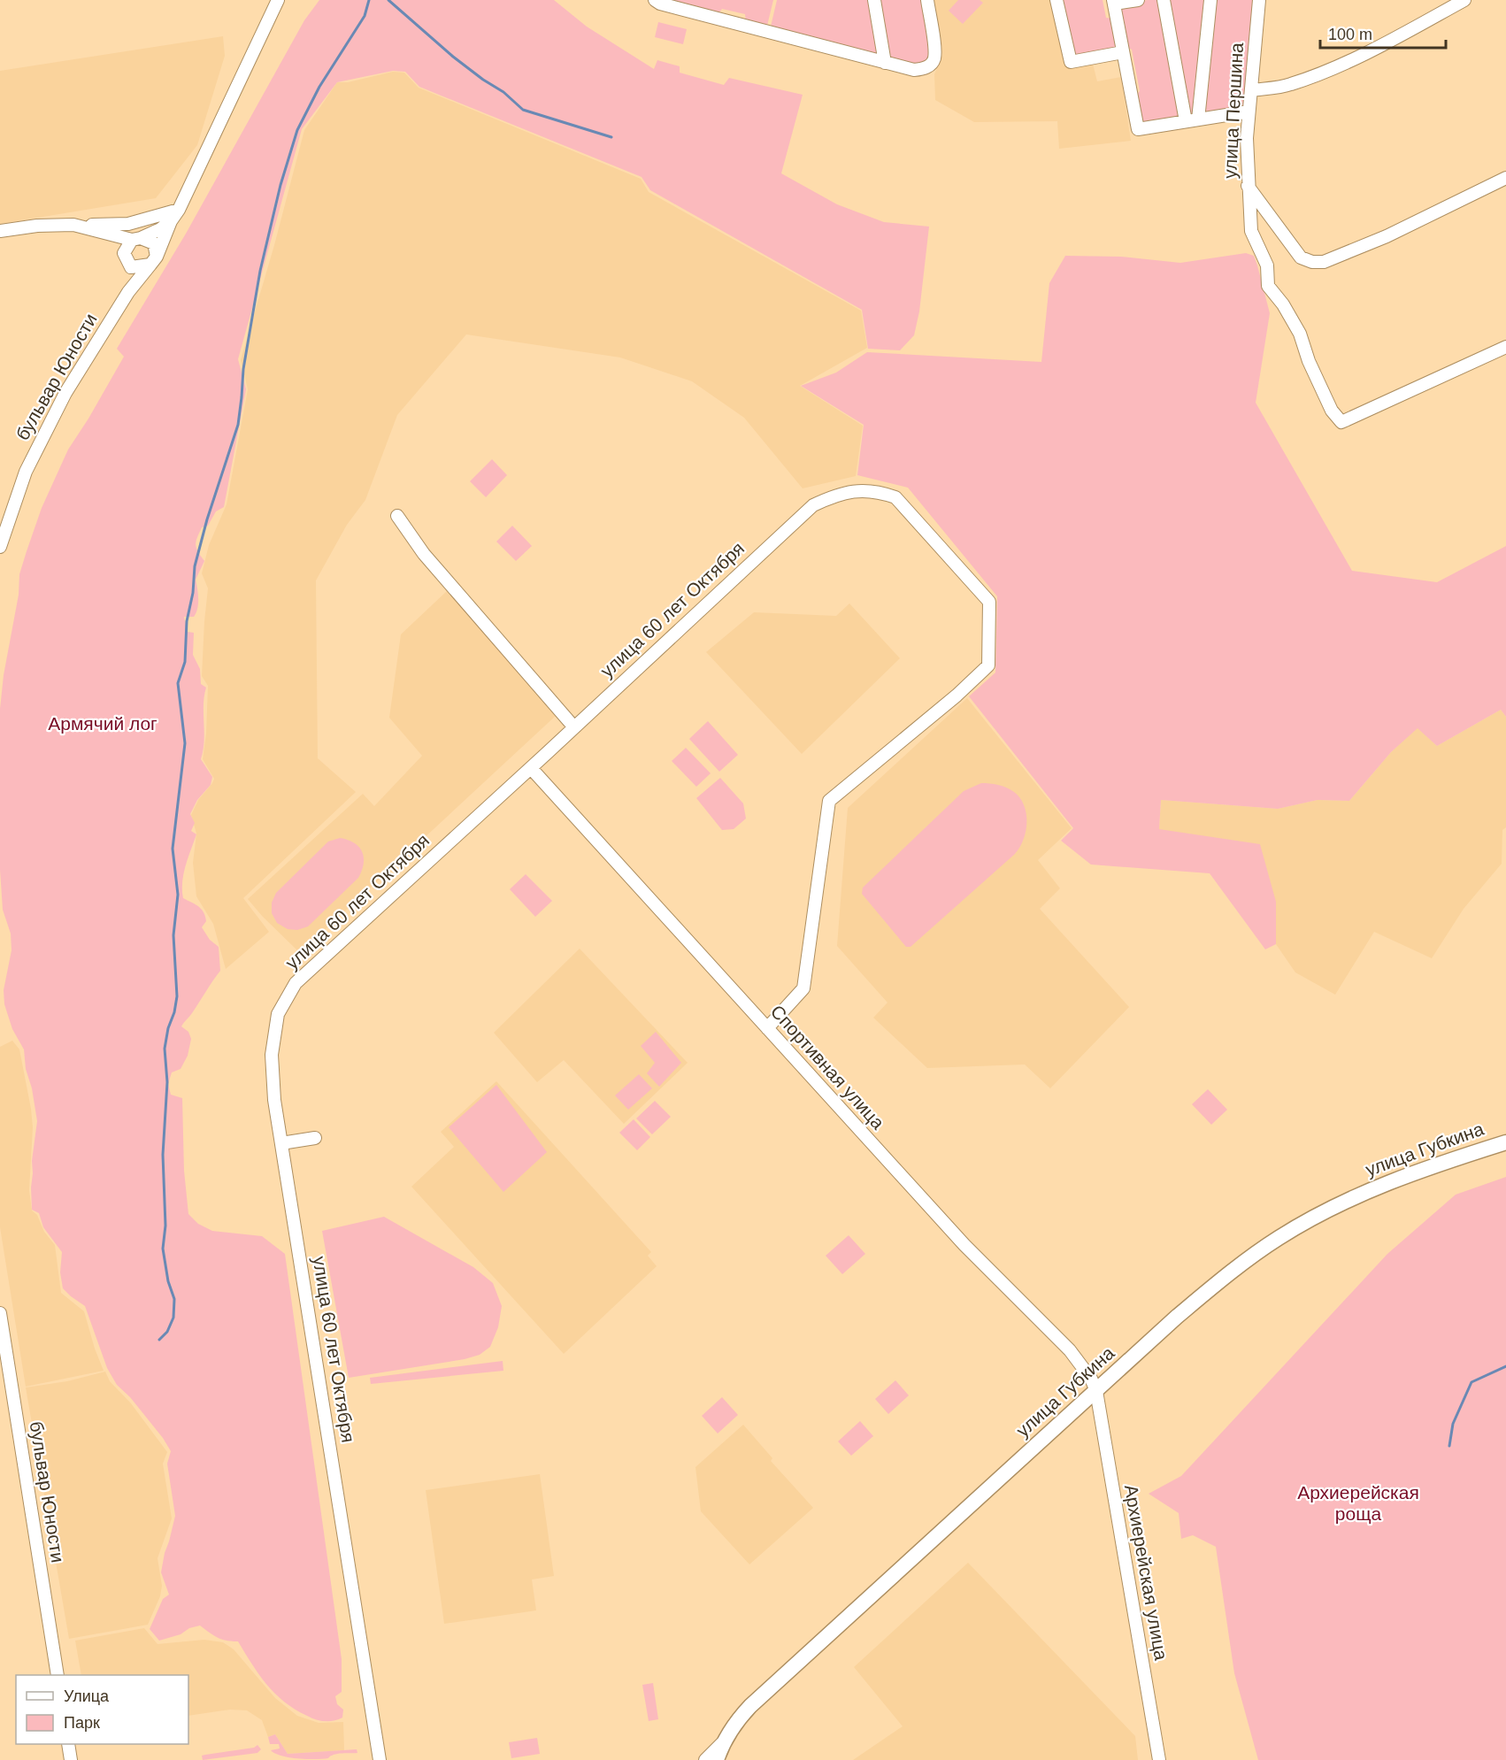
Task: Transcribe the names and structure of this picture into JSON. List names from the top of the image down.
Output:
{
  "streets": {
    "main road": ["улица Губкина"],
    "street": [
      "улица Першина",
      "бульвар Юности",
      "улица 60 лет Октября",
      "Спортивная улица",
      "Архиерейская улица"
    ]
  },
  "crossings": [
    ["улица 60 лет Октября", "Спортивная улица"],
    ["Спортивная улица", "улица Губкина"],
    ["Спортивная улица", "Архиерейская улица"],
    ["улица Губкина", "Архиерейская улица"]
  ],
  "parks": ["Армячий лог", "Архиерейская роща"],
  "legend": ["Улица", "Парк"],
  "scale_bar": "100 m"
}
